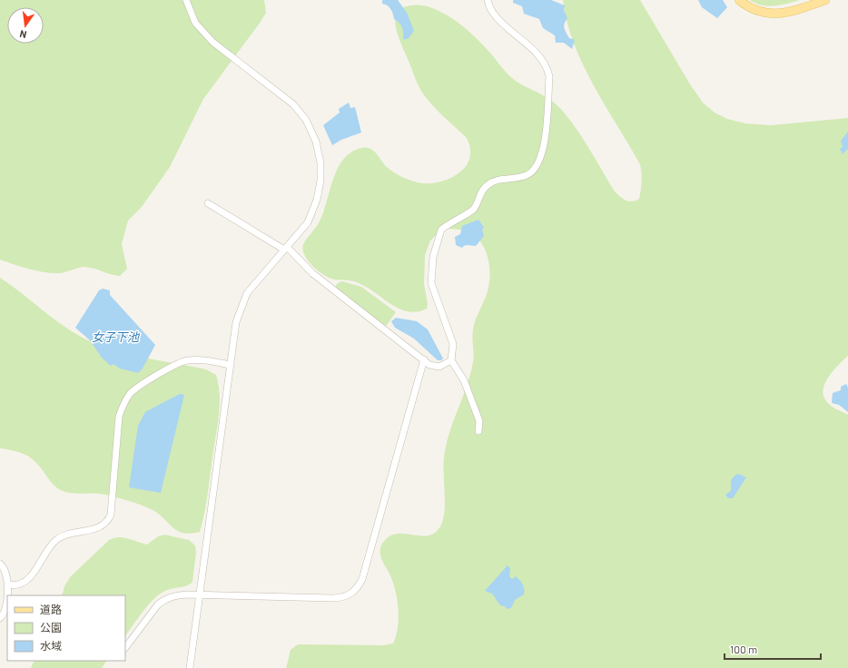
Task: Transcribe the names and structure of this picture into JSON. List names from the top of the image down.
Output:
{
  "water": ["女子下池"],
  "legend": ["道路", "公園", "水域"],
  "scale_bar": "100 m",
  "north": "bottom"
}
